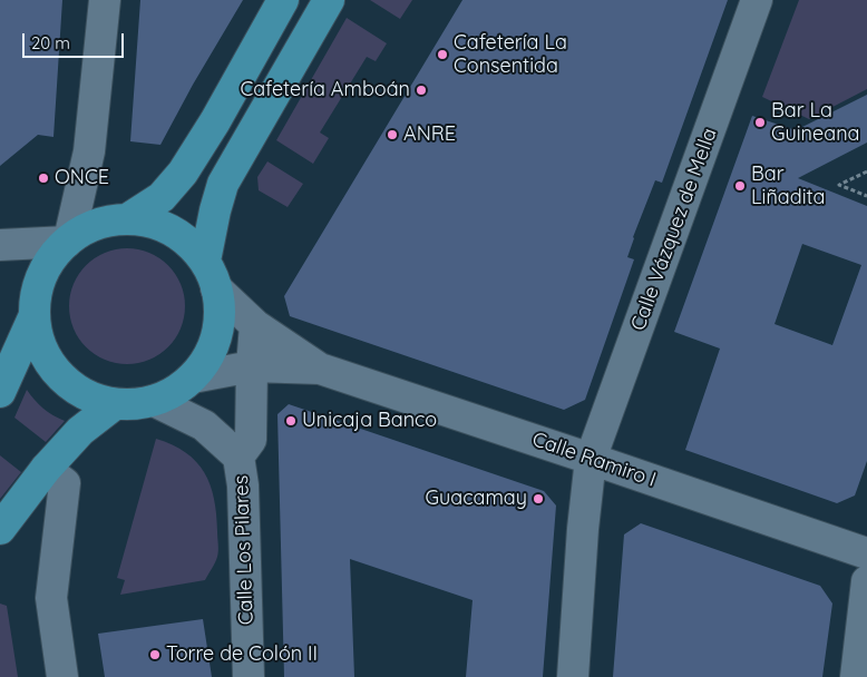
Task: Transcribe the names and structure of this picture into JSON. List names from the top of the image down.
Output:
{
  "streets": {
    "street": ["Calle Vázquez de Mella", "Calle Ramiro I", "Calle Los Pilares"]
  },
  "crossings": [
    ["Calle Vázquez de Mella", "Calle Ramiro I"],
    ["Calle Ramiro I", "Calle Los Pilares"]
  ],
  "places": [
    "Cafetería La Consentida",
    "Cafetería Amboán",
    "Bar La Guineana",
    "ANRE",
    "ONCE",
    "Bar Liñadita",
    "Unicaja Banco",
    "Guacamay",
    "Torre de Colón II"
  ],
  "scale_bar": "20 m"
}
